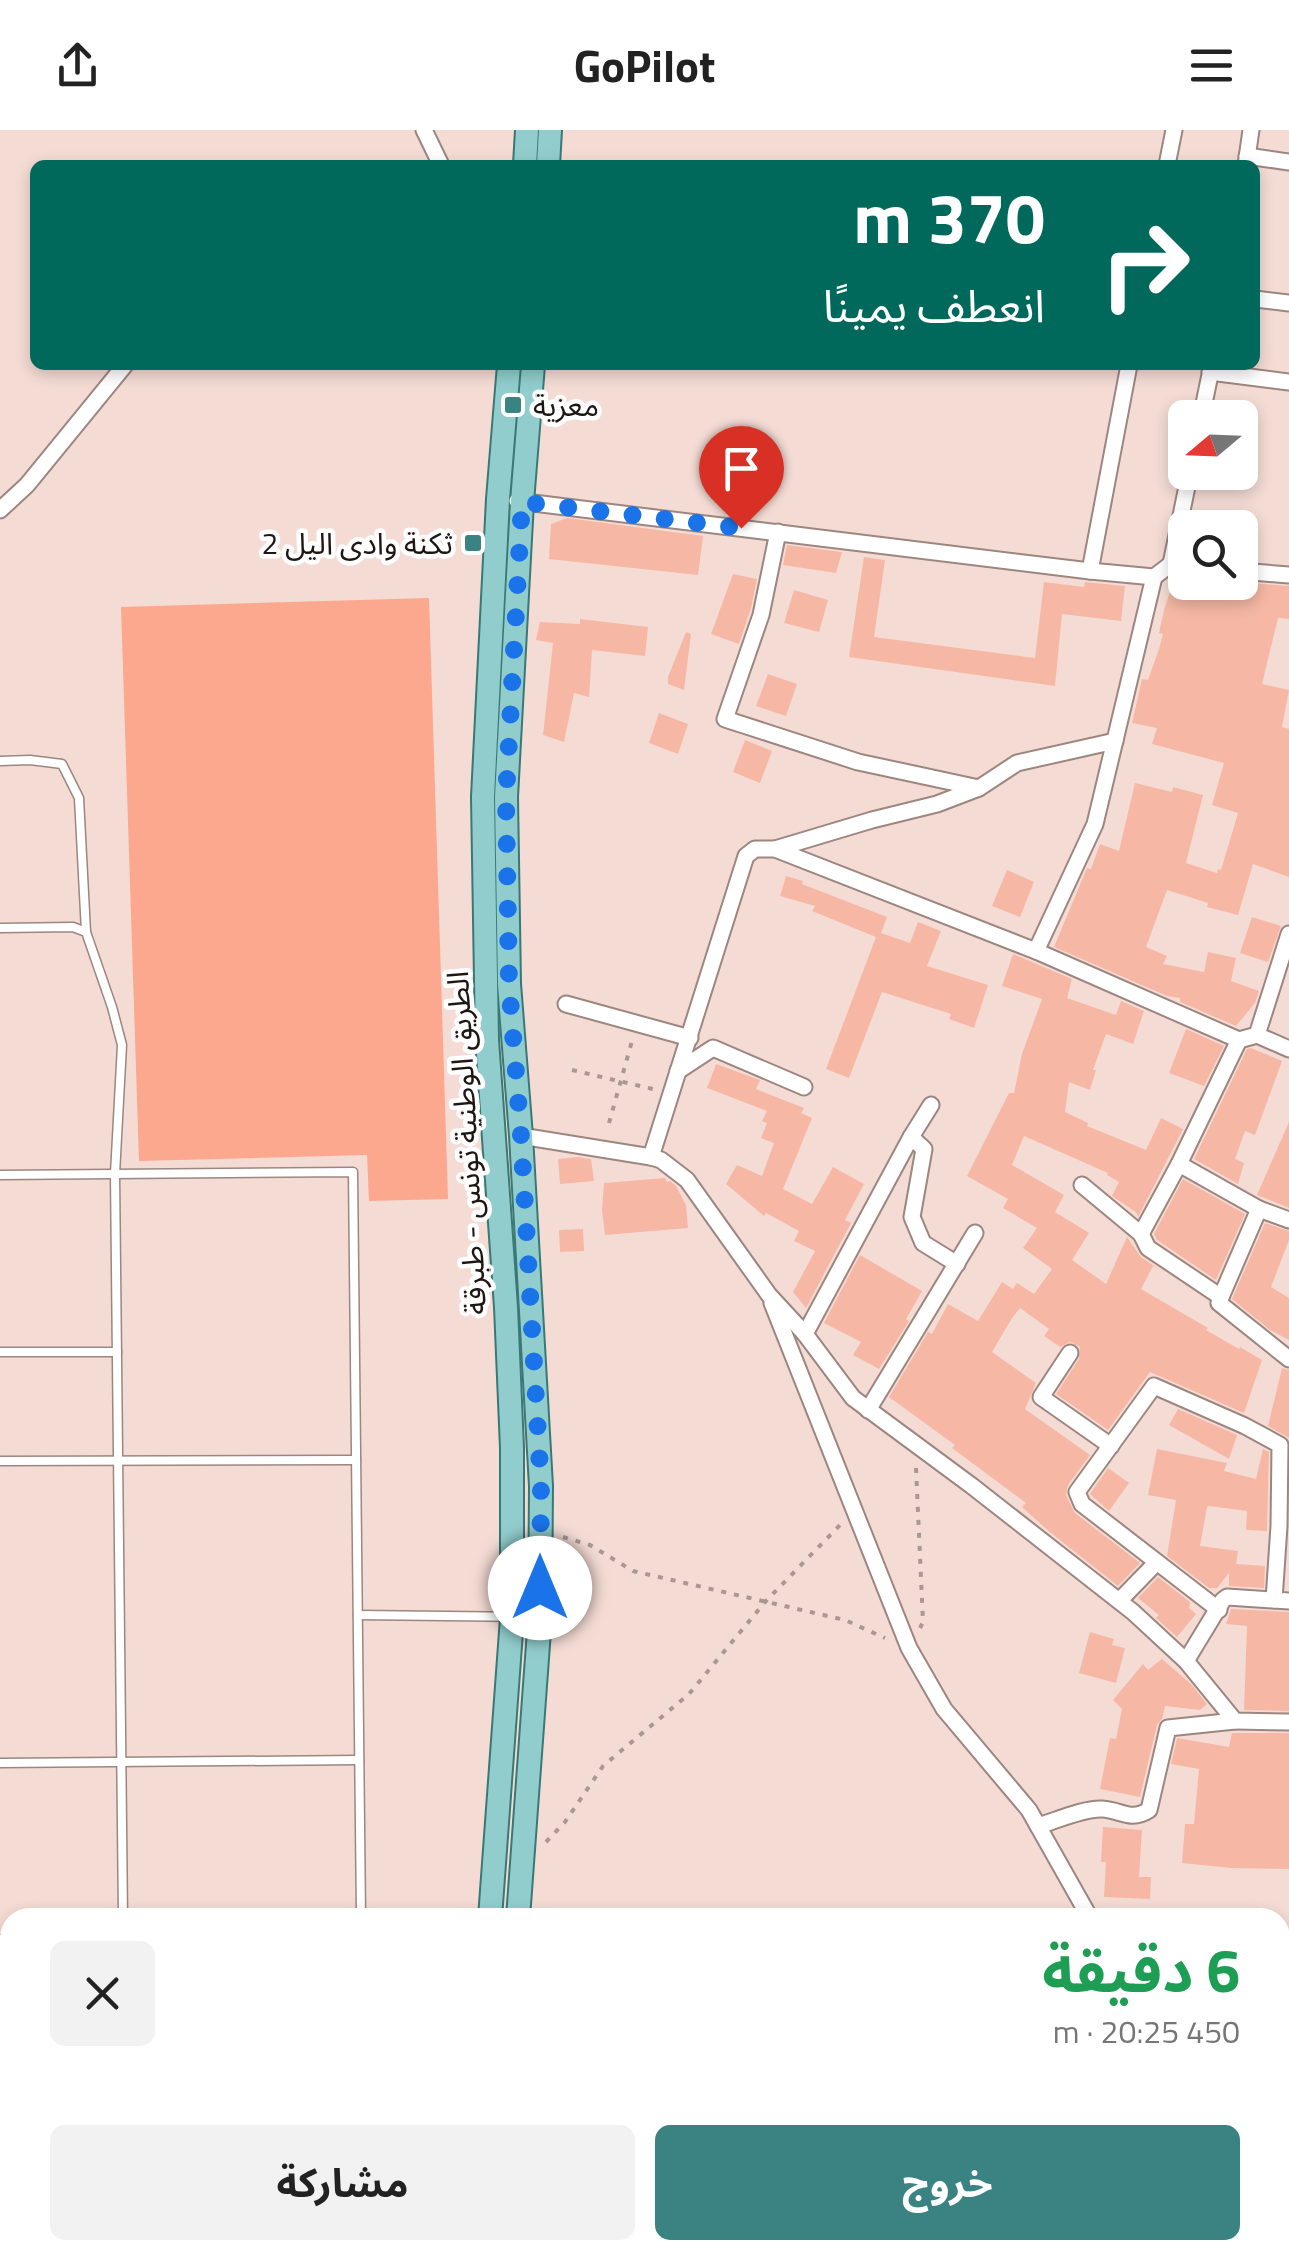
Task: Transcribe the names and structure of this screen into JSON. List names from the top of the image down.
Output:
{
  "streets": {
    "main road": ["الطريق الوطنية تونس - طبرقة"]
  },
  "places": {
    "transit": ["معزية", "ثكنة وادى اليل 2"]
  },
  "north": "left",
  "page": {
    "header": "GoPilot",
    "turn": ["370 m", "انعطف يمينًا"],
    "heading": ["6 دقيقة", "450 m · 20:25"],
    "buttons": ["خروج", "مشاركة"]
  }
}
